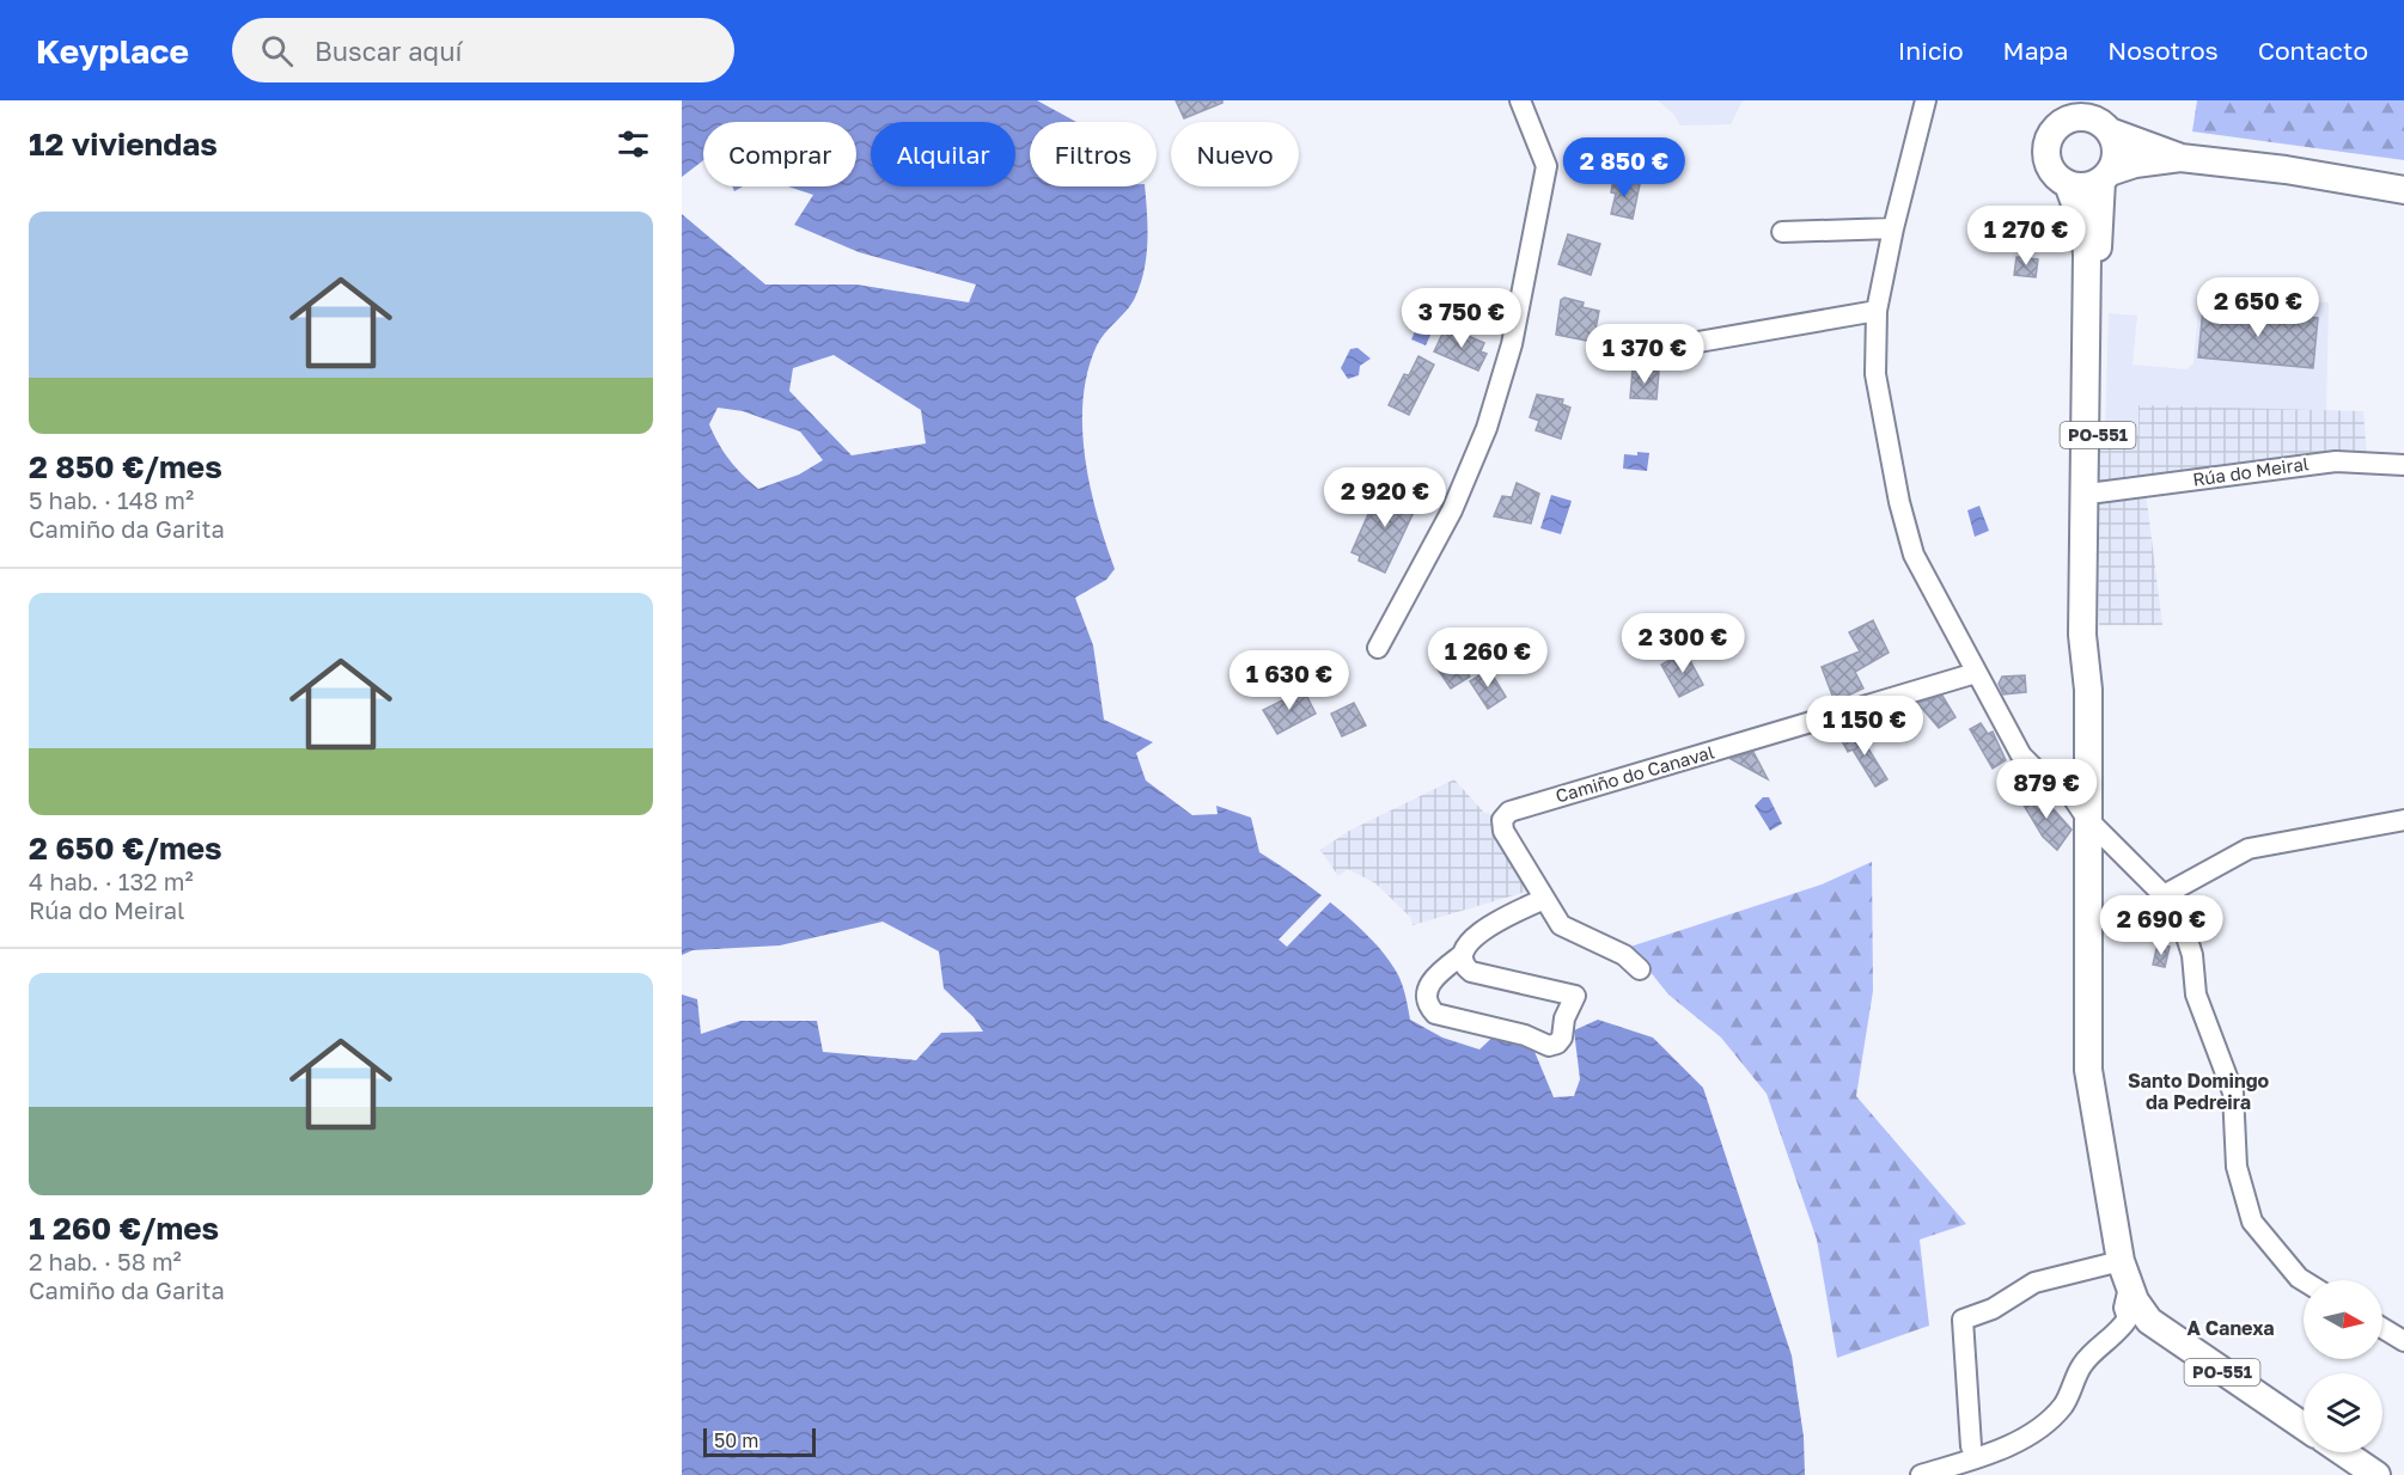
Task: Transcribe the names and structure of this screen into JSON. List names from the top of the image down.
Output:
{
  "streets": {
    "main road": ["PO-551"],
    "street": ["Rúa do Meiral", "Camiño do Canaval"]
  },
  "crossings": [
    ["PO-551", "Rúa do Meiral"]
  ],
  "districts": ["Santo Domingo da Pedreira", "A Canexa"],
  "scale_bar": "50 m",
  "north": "right",
  "page": {
    "header": "Keyplace",
    "search": "Buscar aquí",
    "nav": [
      "Inicio",
      "Mapa",
      "Nosotros",
      "Contacto"
    ],
    "heading": "12 viviendas",
    "chip": [
      "Comprar",
      "Alquilar",
      "Filtros",
      "Nuevo"
    ],
    "price": [
      "2 850 €",
      "1 270 €",
      "2 650 €",
      "3 750 €",
      "1 370 €",
      "2 920 €",
      "2 300 €",
      "1 260 €",
      "1 630 €",
      "1 150 €",
      "879 €",
      "2 690 €"
    ],
    "list": [
      {
        "name": "2 850 €/mes",
        "note": "5 hab. · 148 m² · Camiño da Garita"
      },
      {
        "name": "2 650 €/mes",
        "note": "4 hab. · 132 m² · Rúa do Meiral"
      },
      {
        "name": "1 260 €/mes",
        "note": "2 hab. · 58 m² · Camiño da Garita"
      }
    ],
    "scale": "50 m"
  }
}
